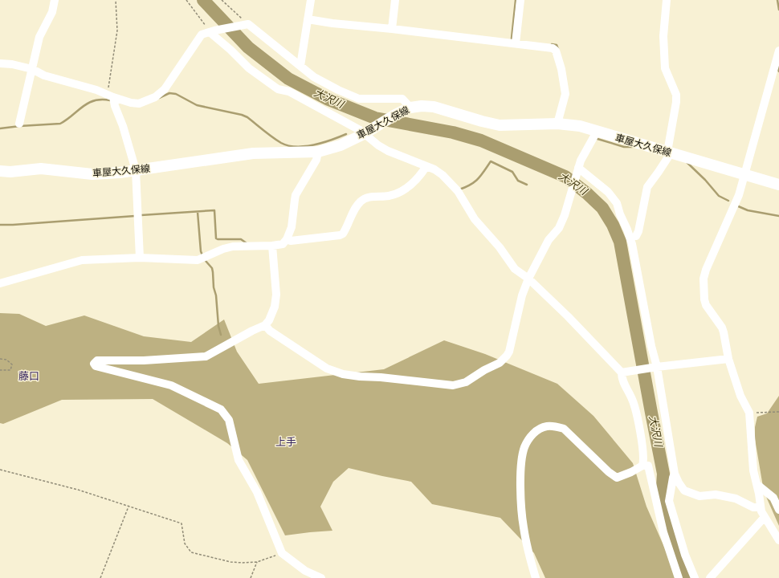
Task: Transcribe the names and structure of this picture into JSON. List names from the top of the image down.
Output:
{
  "streets": {
    "main road": ["車屋大久保線"]
  },
  "districts": ["藤口", "上手"],
  "water": ["大沢川"]
}
